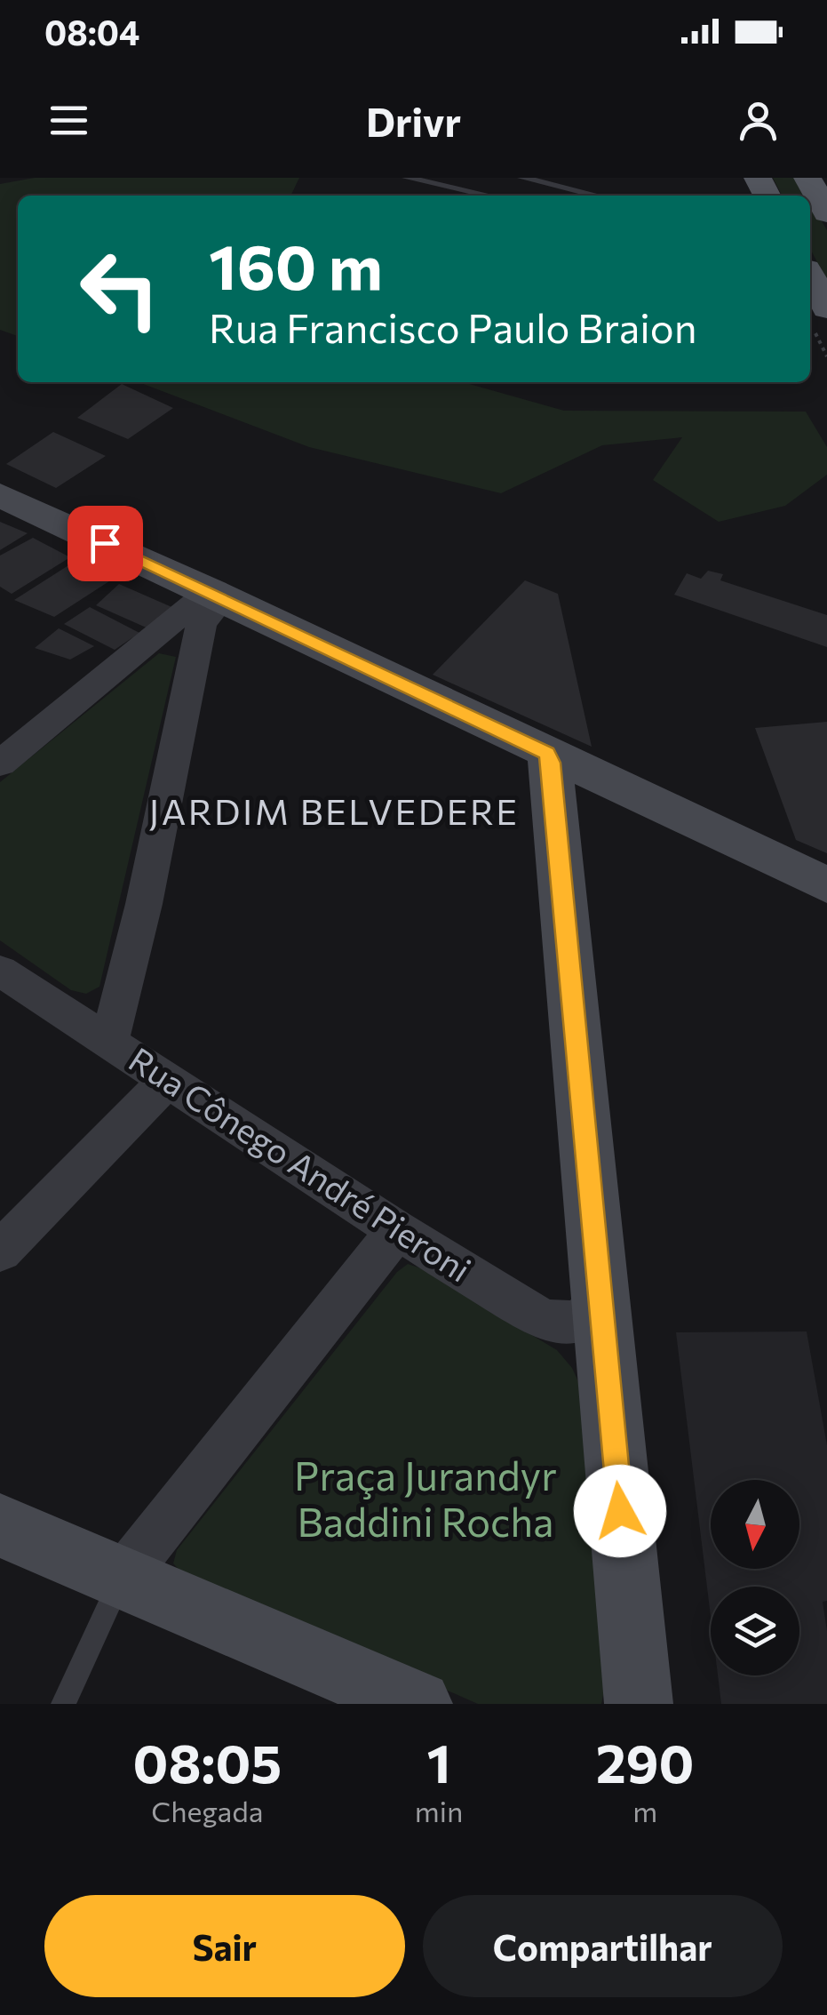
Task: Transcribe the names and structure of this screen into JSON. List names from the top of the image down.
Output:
{
  "streets": {
    "street": ["Rua Cônego André Pieroni"]
  },
  "districts": ["JARDIM BELVEDERE"],
  "parks": ["Praça Jurandyr Baddini Rocha"],
  "north": "bottom",
  "page": {
    "status": "08:04",
    "header": "Drivr",
    "turn": ["160 m", "Rua Francisco Paulo Braion"],
    "eta": [
      "08:05",
      "Chegada",
      "1",
      "min",
      "290",
      "m"
    ],
    "buttons": ["Sair", "Compartilhar"]
  }
}
